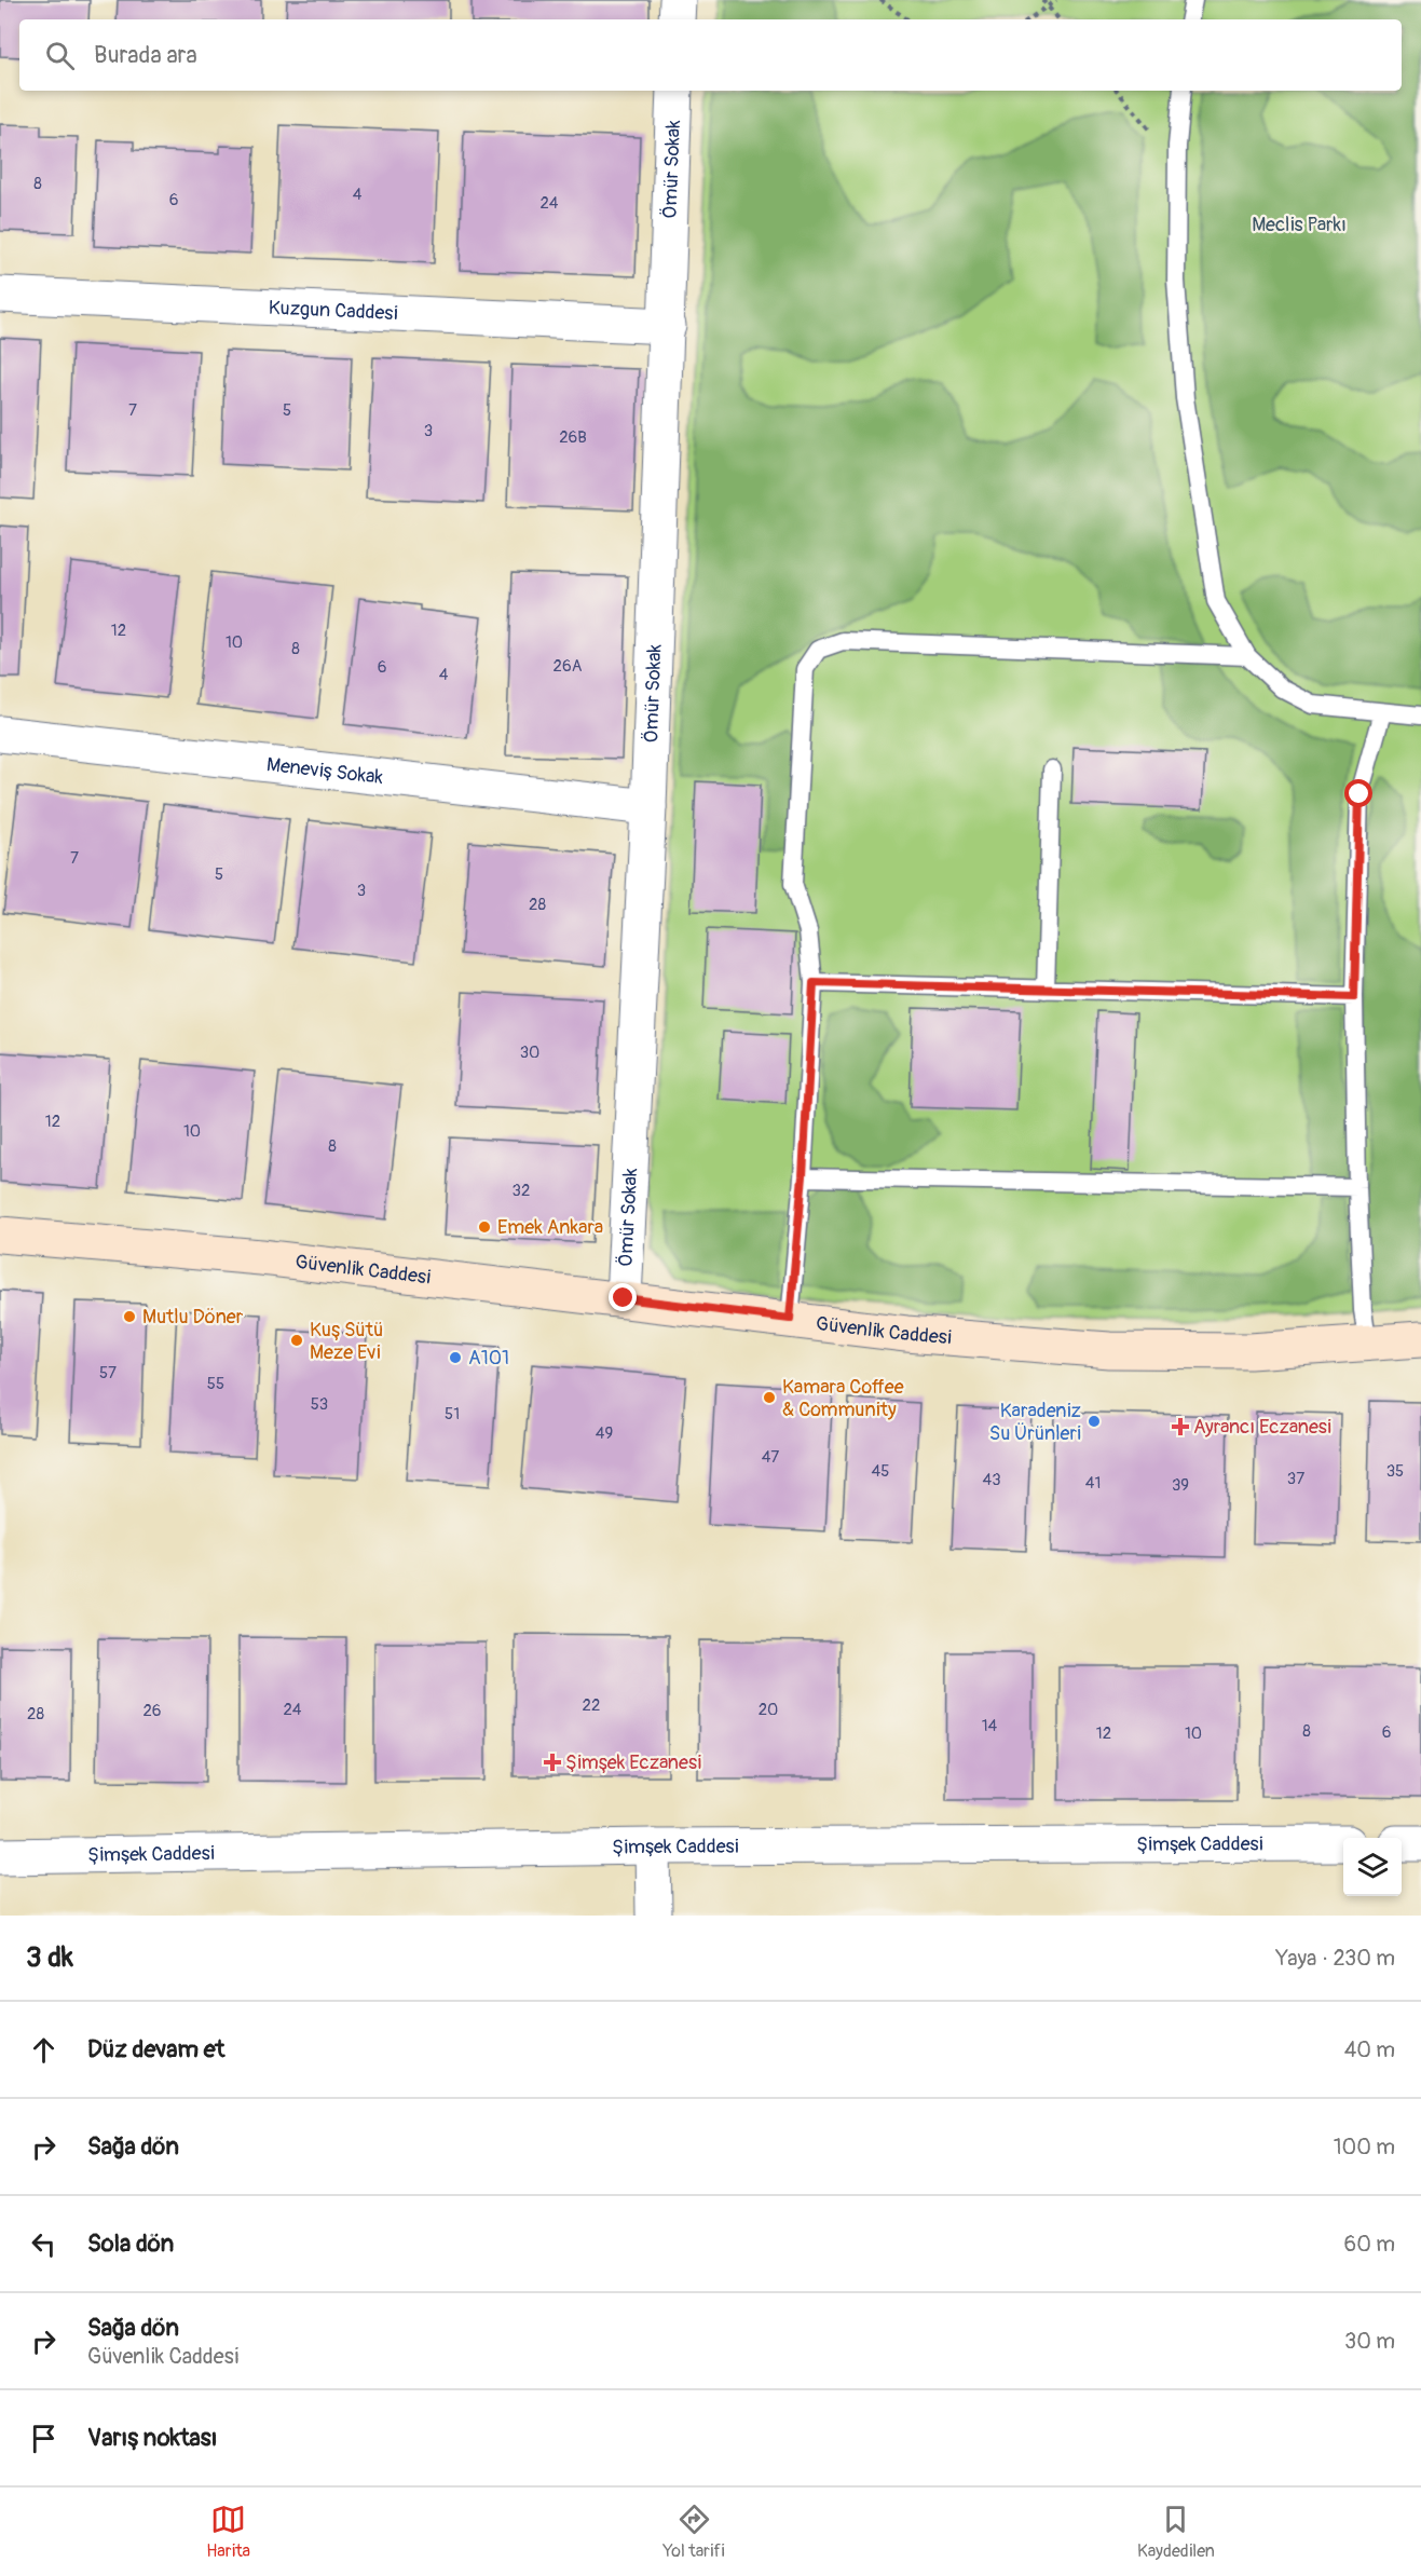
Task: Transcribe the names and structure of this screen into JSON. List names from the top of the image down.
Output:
{
  "streets": {
    "main road": ["Güvenlik Caddesi"],
    "street": [
      "Ömür Sokak",
      "Kuzgun Caddesi",
      "Meneviş Sokak",
      "Şimşek Caddesi"
    ]
  },
  "crossings": [
    ["Ömür Sokak", "Kuzgun Caddesi"],
    ["Ömür Sokak", "Meneviş Sokak"],
    ["Ömür Sokak", "Güvenlik Caddesi"]
  ],
  "parks": ["Meclis Parkı"],
  "places": {
    "other": [
      "Emek Ankara",
      "Mutlu Döner",
      "Kuş Sütü Meze Evi",
      "A101",
      "Kamara Coffee & Community",
      "Karadeniz Su Ürünleri"
    ],
    "health": ["Ayrancı Eczanesi", "Şimşek Eczanesi"]
  },
  "house_numbers": [
    "8",
    "4",
    "6",
    "24",
    "7",
    "5",
    "3",
    "26B",
    "12",
    "10",
    "8",
    "26A",
    "6",
    "4",
    "7",
    "5",
    "3",
    "28",
    "30",
    "12",
    "10",
    "8",
    "32",
    "57",
    "55",
    "53",
    "51",
    "49",
    "47",
    "45",
    "35",
    "37",
    "43",
    "41",
    "39",
    "22",
    "24",
    "20",
    "26",
    "28",
    "14",
    "8",
    "6",
    "12",
    "10"
  ],
  "page": {
    "search": "Burada ara",
    "heading": ["3 dk", "Yaya · 230 m"],
    "list": [
      ["Düz devam et", "40 m"],
      ["Sağa dön", "100 m"],
      ["Sola dön", "60 m"],
      ["Sağa dön", "Güvenlik Caddesi", "30 m"],
      "Varış noktası"
    ],
    "nav": ["Harita", "Yol tarifi", "Kaydedilen"]
  }
}
